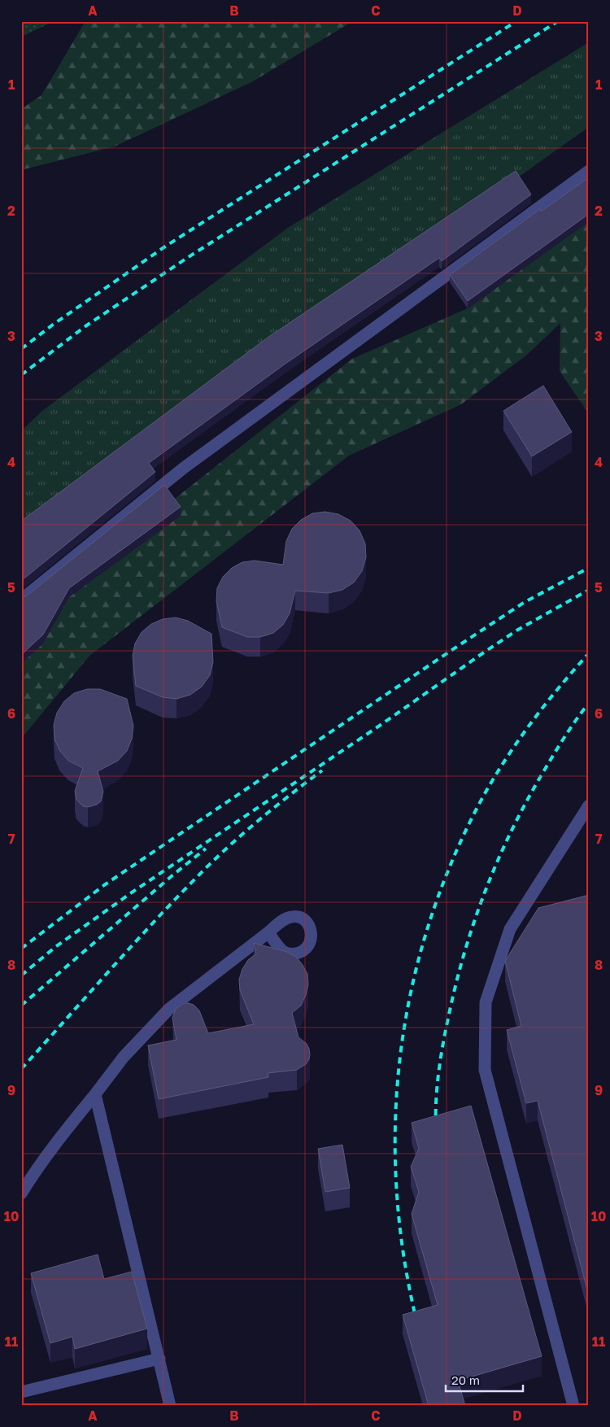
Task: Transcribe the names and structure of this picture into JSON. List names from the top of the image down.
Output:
{
  "scale_bar": "20 m",
  "grid": {
    "columns": [
      "A",
      "B",
      "C",
      "D"
    ],
    "rows": [
      "1",
      "2",
      "3",
      "4",
      "5",
      "6",
      "7",
      "8",
      "9",
      "10",
      "11"
    ]
  }
}
